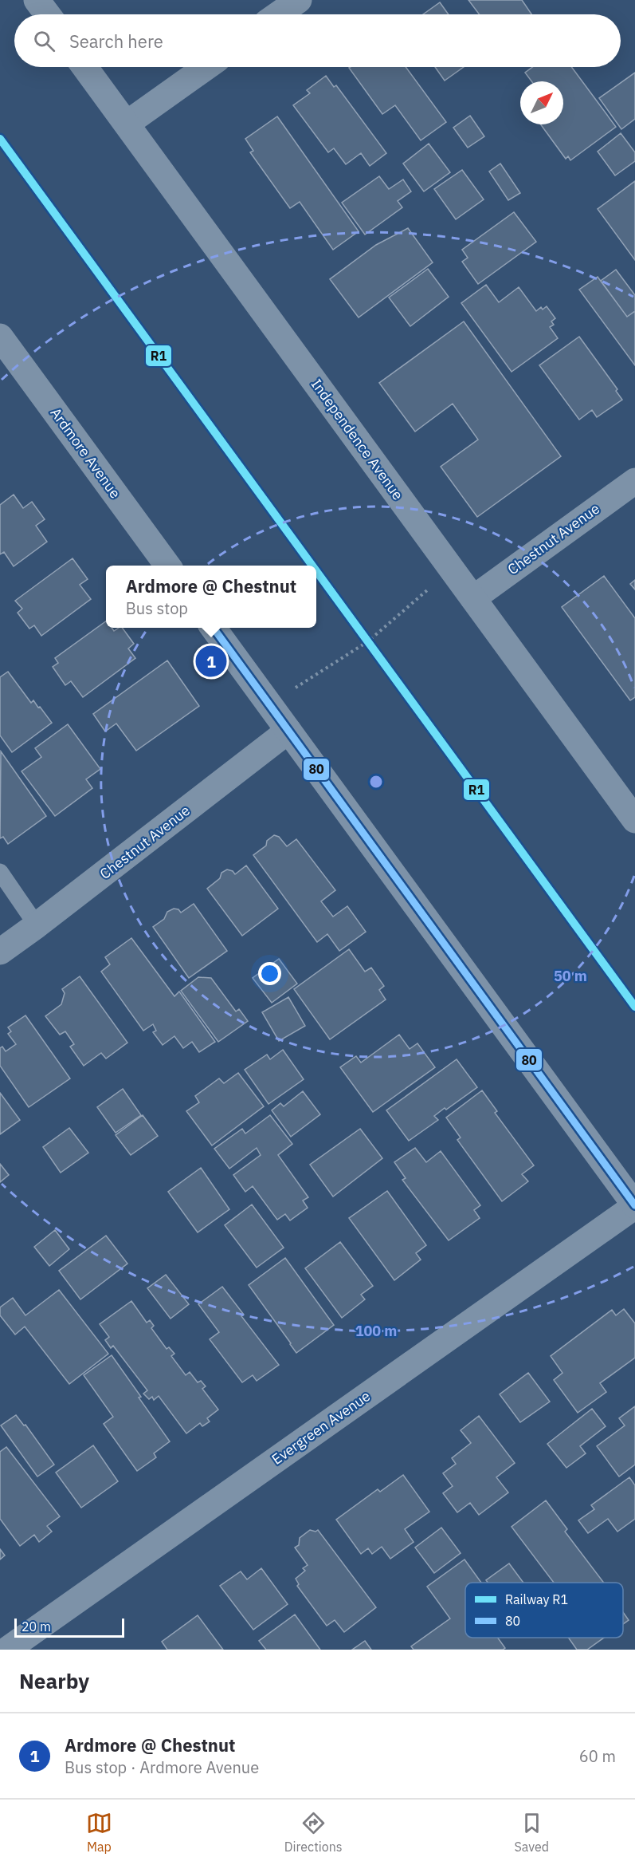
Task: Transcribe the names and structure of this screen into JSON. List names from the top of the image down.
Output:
{
  "streets": {
    "street": [
      "Independence Avenue",
      "Ardmore Avenue",
      "Chestnut Avenue",
      "Evergreen Avenue"
    ]
  },
  "crossings": [
    ["Independence Avenue", "Chestnut Avenue"]
  ],
  "lines": ["rail line R1", "transit line 80"],
  "legend": ["Railway R1", "80"],
  "scale_bar": "20 m",
  "north": "top right",
  "page": {
    "search": "Search here",
    "popup": ["Ardmore @ Chestnut", "Bus stop"],
    "pins": "1",
    "scale": "20 m",
    "heading": "Nearby",
    "list": [
      {
        "mark": "1",
        "name": "Ardmore @ Chestnut",
        "note": "Bus stop · Ardmore Avenue",
        "value": "60 m"
      }
    ],
    "nav": ["Map", "Directions", "Saved"]
  },
  "rings": ["50 m", "100 m"]
}
